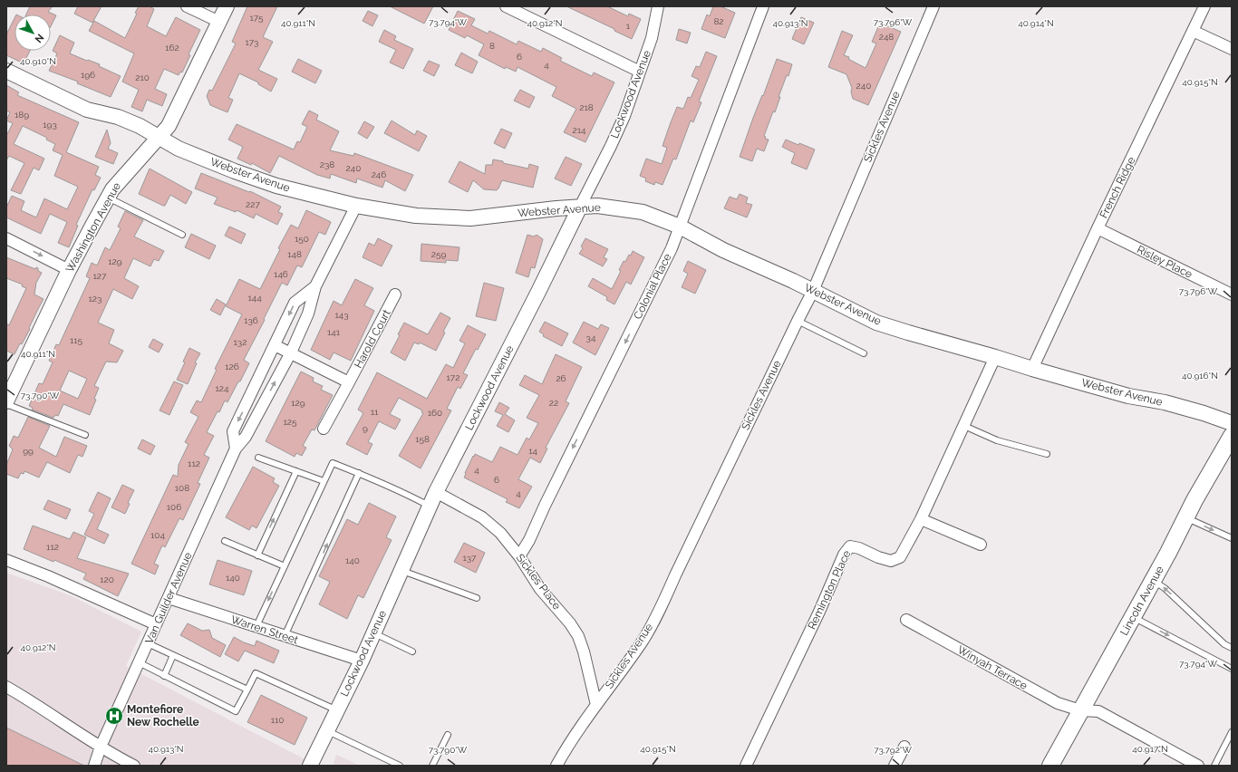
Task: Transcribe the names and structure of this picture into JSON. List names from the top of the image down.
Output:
{
  "streets": {
    "main road": ["Lincoln Avenue"],
    "street": [
      "Lockwood Avenue",
      "Sickles Avenue",
      "Webster Avenue",
      "French Ridge",
      "Washington Avenue",
      "Risley Place",
      "Colonial Place",
      "Harold Court",
      "Sickles Place",
      "Remington Place",
      "Van Guilder Avenue",
      "Warren Street",
      "Winyah Terrace"
    ]
  },
  "crossings": [
    ["Lockwood Avenue", "Webster Avenue"],
    ["Lockwood Avenue", "Sickles Place"],
    ["Lockwood Avenue", "Warren Street"],
    ["Sickles Avenue", "Webster Avenue"],
    ["Sickles Avenue", "Sickles Place"],
    ["Webster Avenue", "French Ridge"],
    ["Webster Avenue", "Washington Avenue"],
    ["Webster Avenue", "Colonial Place"],
    ["Webster Avenue", "Remington Place"],
    ["Webster Avenue", "Van Guilder Avenue"],
    ["French Ridge", "Risley Place"],
    ["Colonial Place", "Sickles Place"],
    ["Van Guilder Avenue", "Warren Street"],
    ["Lincoln Avenue", "Winyah Terrace"]
  ],
  "one_way": ["Colonial Place"],
  "places": {
    "hospital": ["Montefiore New Rochelle"]
  },
  "house_numbers": [
    "175",
    "82",
    "1",
    "248",
    "173",
    "8",
    "162",
    "6",
    "4",
    "196",
    "210",
    "240",
    "218",
    "189",
    "193",
    "214",
    "238",
    "240",
    "246",
    "227",
    "150",
    "148",
    "259",
    "129",
    "146",
    "127",
    "144",
    "123",
    "143",
    "136",
    "141",
    "34",
    "115",
    "132",
    "126",
    "172",
    "26",
    "124",
    "129",
    "22",
    "11",
    "160",
    "125",
    "9",
    "158",
    "99",
    "14",
    "112",
    "4",
    "6",
    "108",
    "4",
    "106",
    "104",
    "112",
    "137",
    "140",
    "140",
    "120",
    "110"
  ],
  "north": "bottom right",
  "coordinates": [
    "73.794°W",
    "73.796°W",
    "40.911°N",
    "40.912°N",
    "40.913°N",
    "40.914°N",
    "40.910°N",
    "40.915°N",
    "40.916°N",
    "73.790°W",
    "40.917°N",
    "73.792°W"
  ]
}
